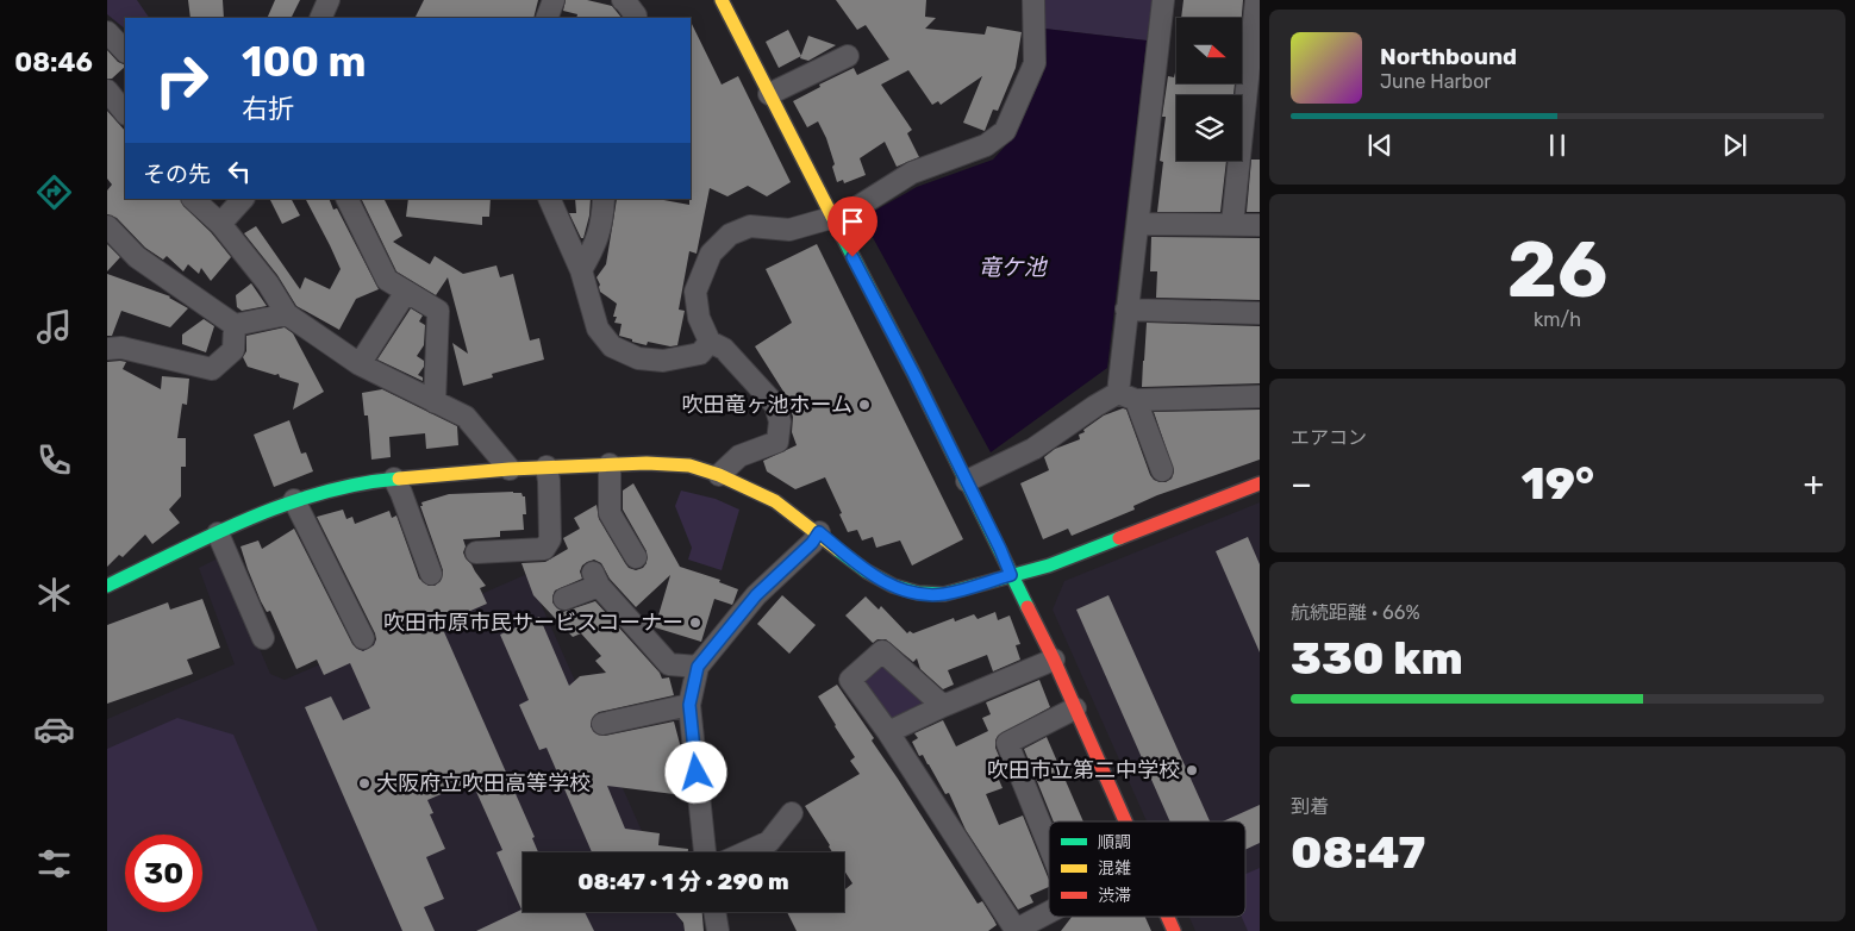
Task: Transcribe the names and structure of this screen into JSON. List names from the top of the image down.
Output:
{
  "water": ["竜ケ池"],
  "places": [
    "吹田竜ヶ池ホーム",
    "吹田市原市民サービスコーナー",
    "吹田市立第二中学校",
    "大阪府立吹田高等学校"
  ],
  "legend": ["順調", "混雑", "渋滞"],
  "north": "right",
  "page": {
    "tabs": "08:46",
    "turn": ["100 m", "右折"],
    "song": ["Northbound", "June Harbor"],
    "then": "その先",
    "tile": [
      ["26", "km/h"],
      "エアコン",
      ["航続距離 · 66%", "330 km"],
      ["到着", "08:47"]
    ],
    "heat": ["−", "19°", "+"],
    "limit": "30",
    "trip": "08:47 · 1 分 · 290 m"
  }
}
